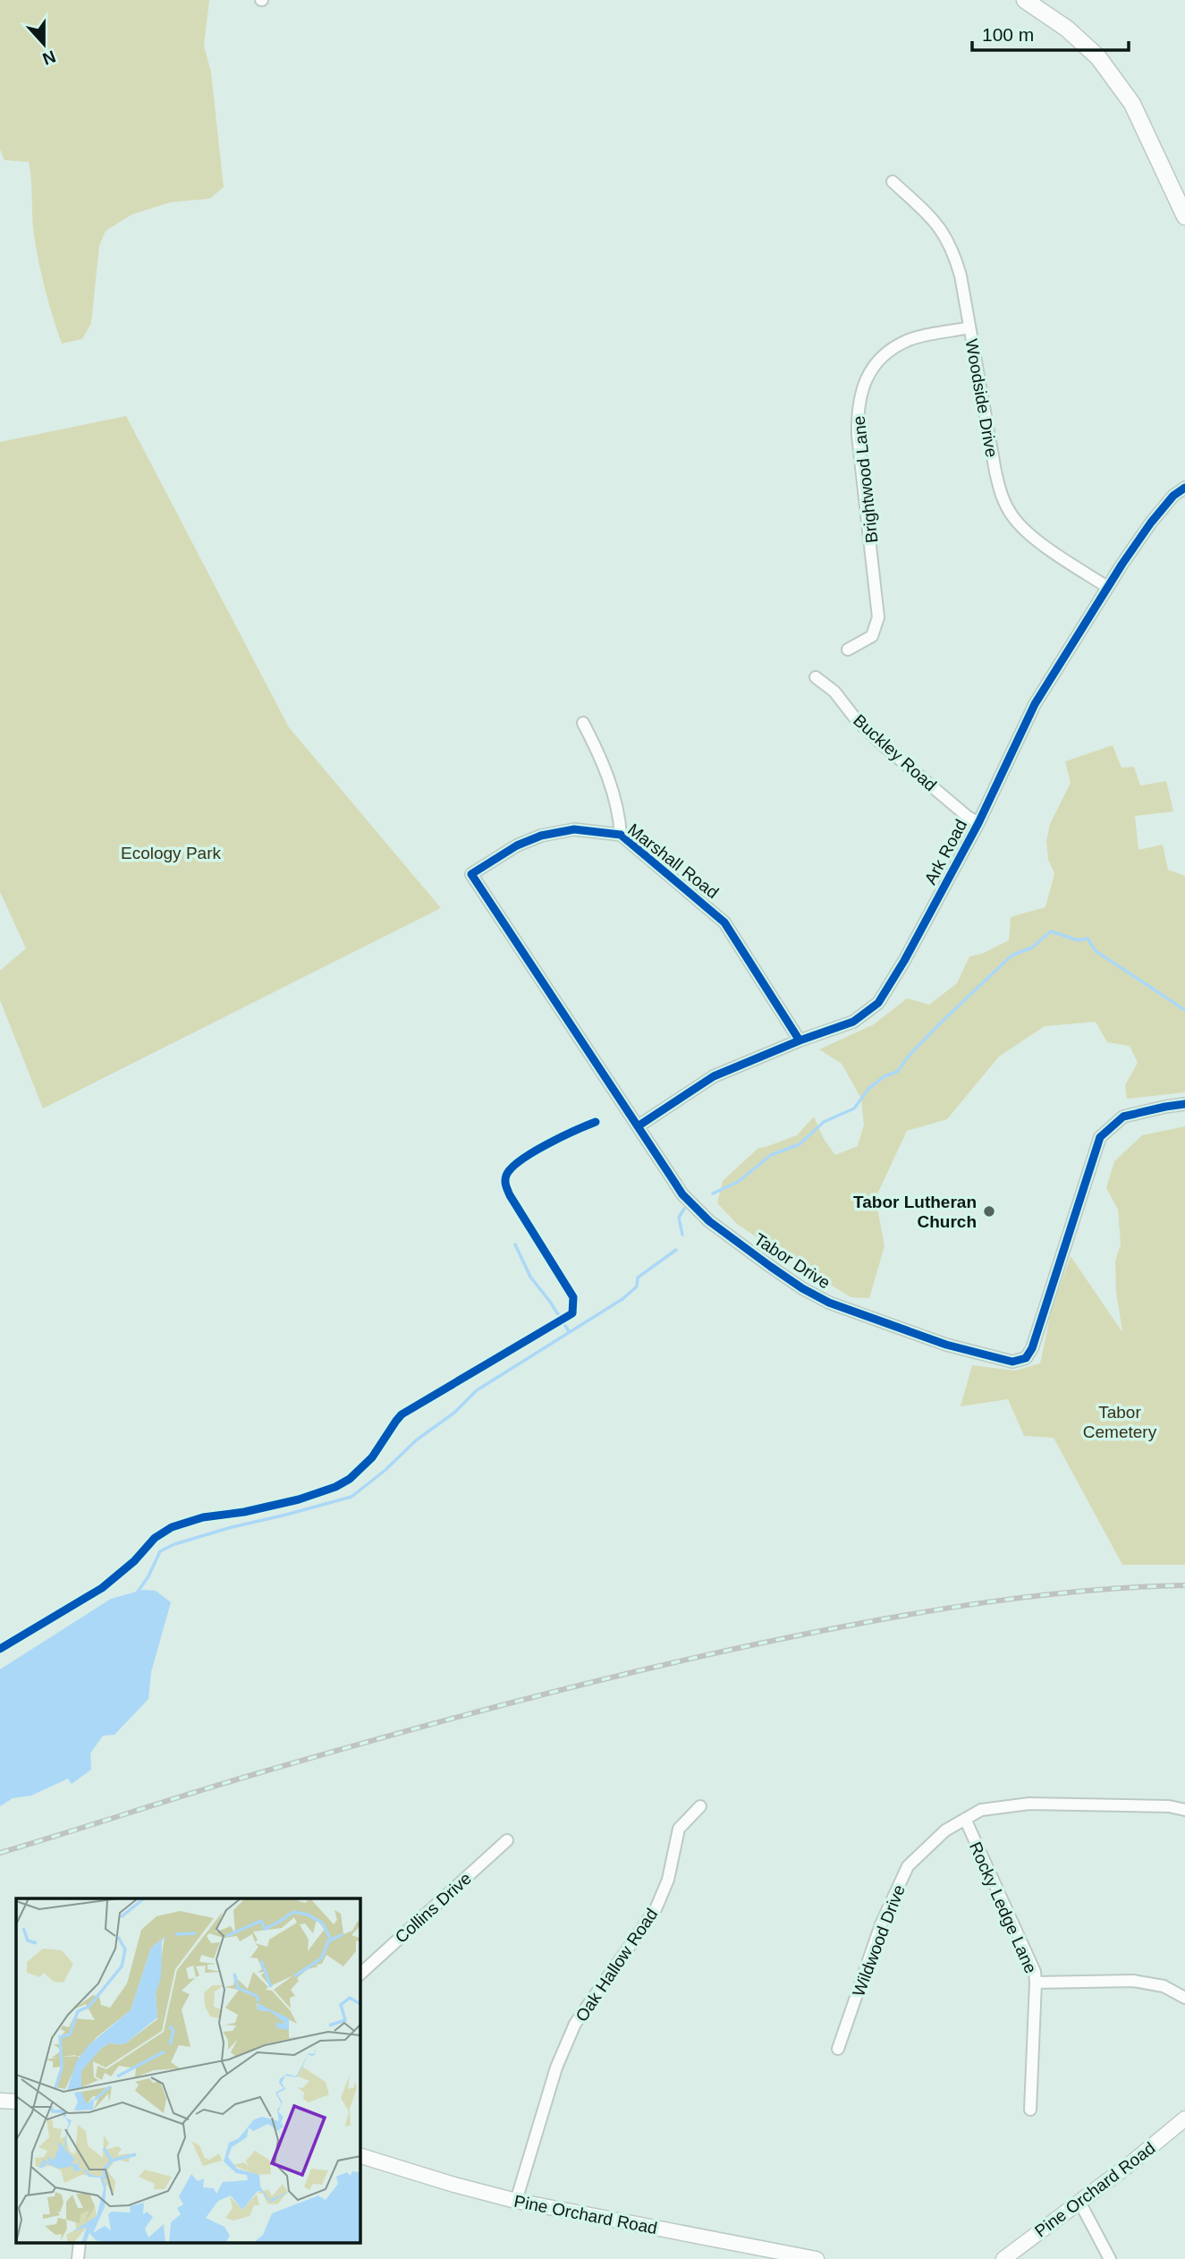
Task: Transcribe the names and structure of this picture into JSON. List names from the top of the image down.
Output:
{
  "streets": {
    "street": [
      "Woodside Drive",
      "Brightwood Lane",
      "Buckley Road",
      "Ark Road",
      "Marshall Road",
      "Tabor Drive",
      "Collins Drive",
      "Rocky Ledge Lane",
      "Wildwood Drive",
      "Oak Hallow Road",
      "Pine Orchard Road"
    ]
  },
  "crossings": [
    ["Woodside Drive", "Brightwood Lane"],
    ["Woodside Drive", "Ark Road"],
    ["Buckley Road", "Ark Road"],
    ["Ark Road", "Marshall Road"],
    ["Ark Road", "Tabor Drive"],
    ["Marshall Road", "Tabor Drive"],
    ["Rocky Ledge Lane", "Wildwood Drive"],
    ["Oak Hallow Road", "Pine Orchard Road"]
  ],
  "parks": ["Ecology Park", "Tabor Cemetery"],
  "places": ["Tabor Lutheran Church"],
  "scale_bar": "100 m",
  "north": "bottom"
}
